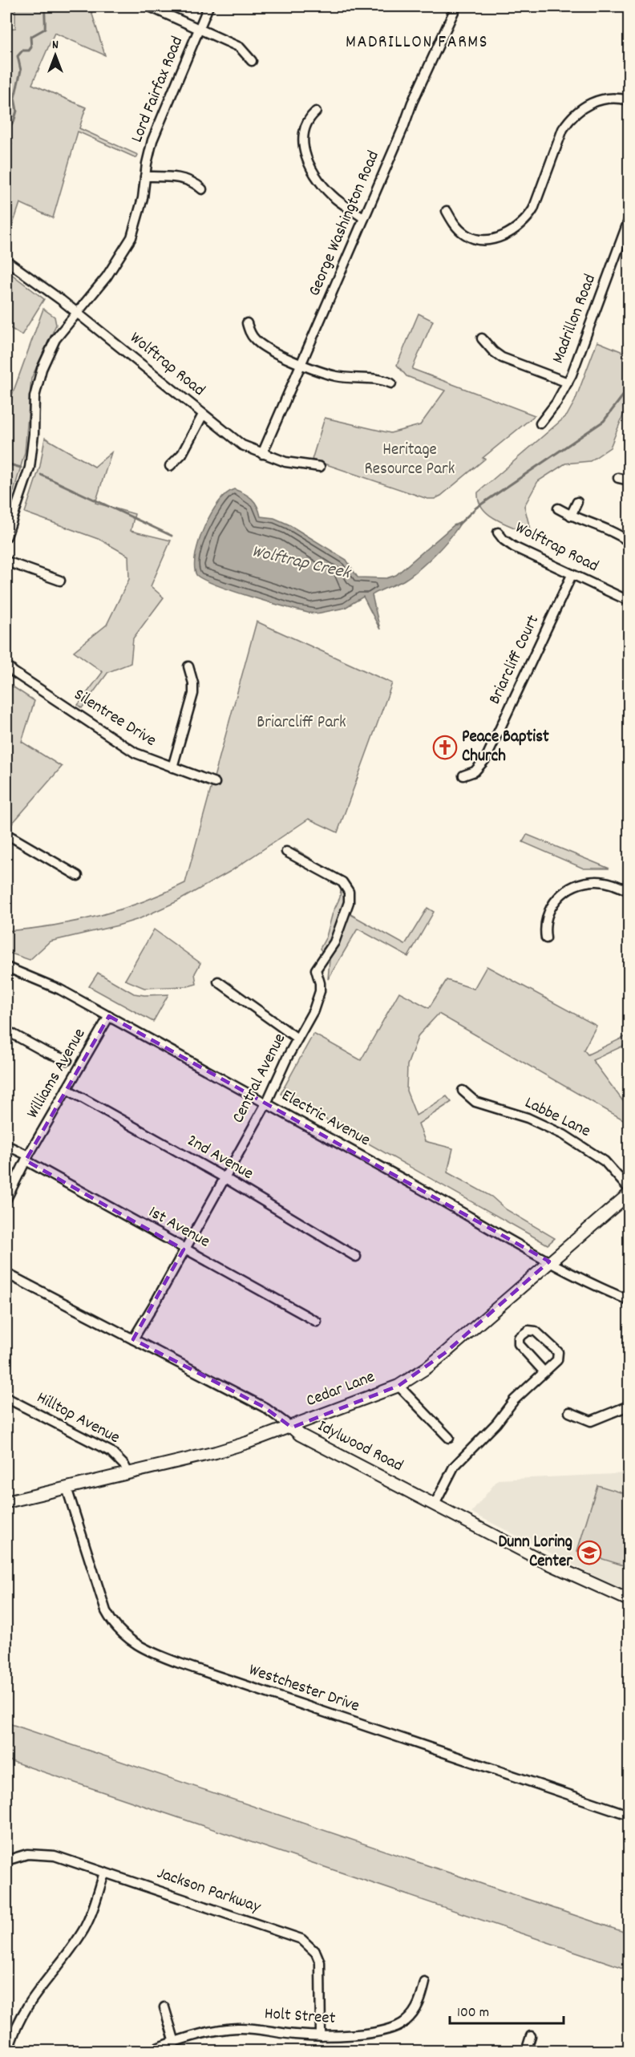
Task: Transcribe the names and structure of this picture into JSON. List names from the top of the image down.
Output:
{
  "streets": {
    "main road": ["Cedar Lane", "Idylwood Road"],
    "street": [
      "Lord Fairfax Road",
      "George Washington Road",
      "Madrillon Road",
      "Wolftrap Road",
      "Briarcliff Court",
      "Silentree Drive",
      "Williams Avenue",
      "Central Avenue",
      "Labbe Lane",
      "Electric Avenue",
      "2nd Avenue",
      "1st Avenue",
      "Hilltop Avenue",
      "Westchester Drive",
      "Jackson Parkway",
      "Holt Street"
    ]
  },
  "crossings": [
    ["Lord Fairfax Road", "Wolftrap Road"],
    ["George Washington Road", "Wolftrap Road"],
    ["Wolftrap Road", "Briarcliff Court"],
    ["Williams Avenue", "Electric Avenue"],
    ["Williams Avenue", "2nd Avenue"],
    ["Williams Avenue", "1st Avenue"],
    ["Central Avenue", "Electric Avenue"],
    ["Central Avenue", "2nd Avenue"],
    ["Central Avenue", "1st Avenue"],
    ["Central Avenue", "Idylwood Road"],
    ["Electric Avenue", "Cedar Lane"],
    ["Cedar Lane", "Hilltop Avenue"],
    ["Cedar Lane", "Idylwood Road"],
    ["Cedar Lane", "Westchester Drive"],
    ["Jackson Parkway", "Holt Street"]
  ],
  "districts": ["MADRILLON FARMS"],
  "water": ["Wolftrap Creek"],
  "parks": ["Heritage Resource Park", "Briarcliff Park"],
  "places": {
    "church": ["Peace Baptist Church"],
    "school or university": ["Dunn Loring Center"]
  },
  "scale_bar": "100 m",
  "north": "top"
}
